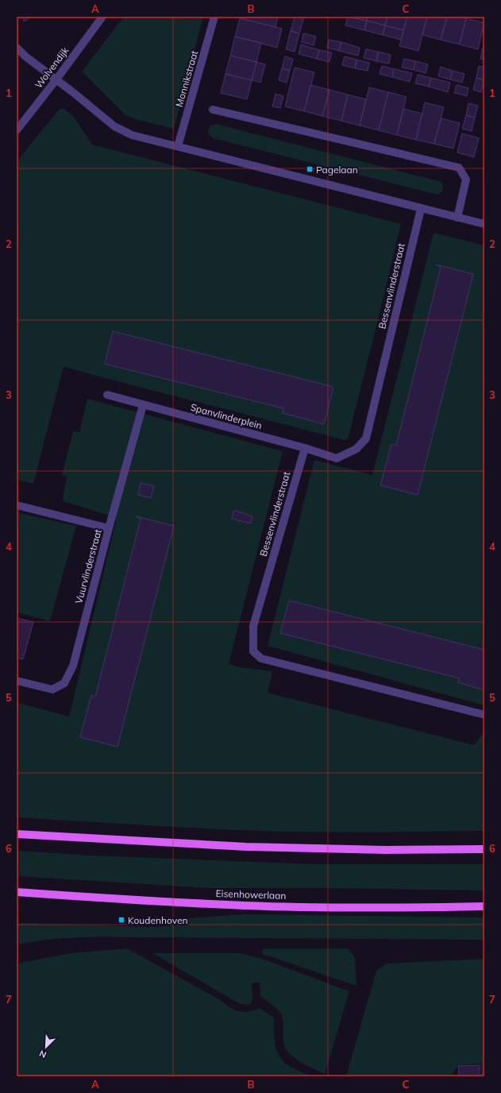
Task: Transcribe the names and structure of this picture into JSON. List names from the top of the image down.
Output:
{
  "streets": {
    "main road": ["Eisenhowerlaan"],
    "street": [
      "Wolvendijk",
      "Monnikstraat",
      "Bessenvlinderstraat",
      "Spanvlinderplein",
      "Vuurvlinderstraat"
    ]
  },
  "crossings": [
    ["Bessenvlinderstraat", "Spanvlinderplein"],
    ["Spanvlinderplein", "Vuurvlinderstraat"]
  ],
  "places": {
    "transit": ["Pagelaan", "Koudenhoven"]
  },
  "north": "bottom left",
  "grid": {
    "columns": ["A", "B", "C"],
    "rows": [
      "1",
      "2",
      "3",
      "4",
      "5",
      "6",
      "7"
    ]
  }
}
